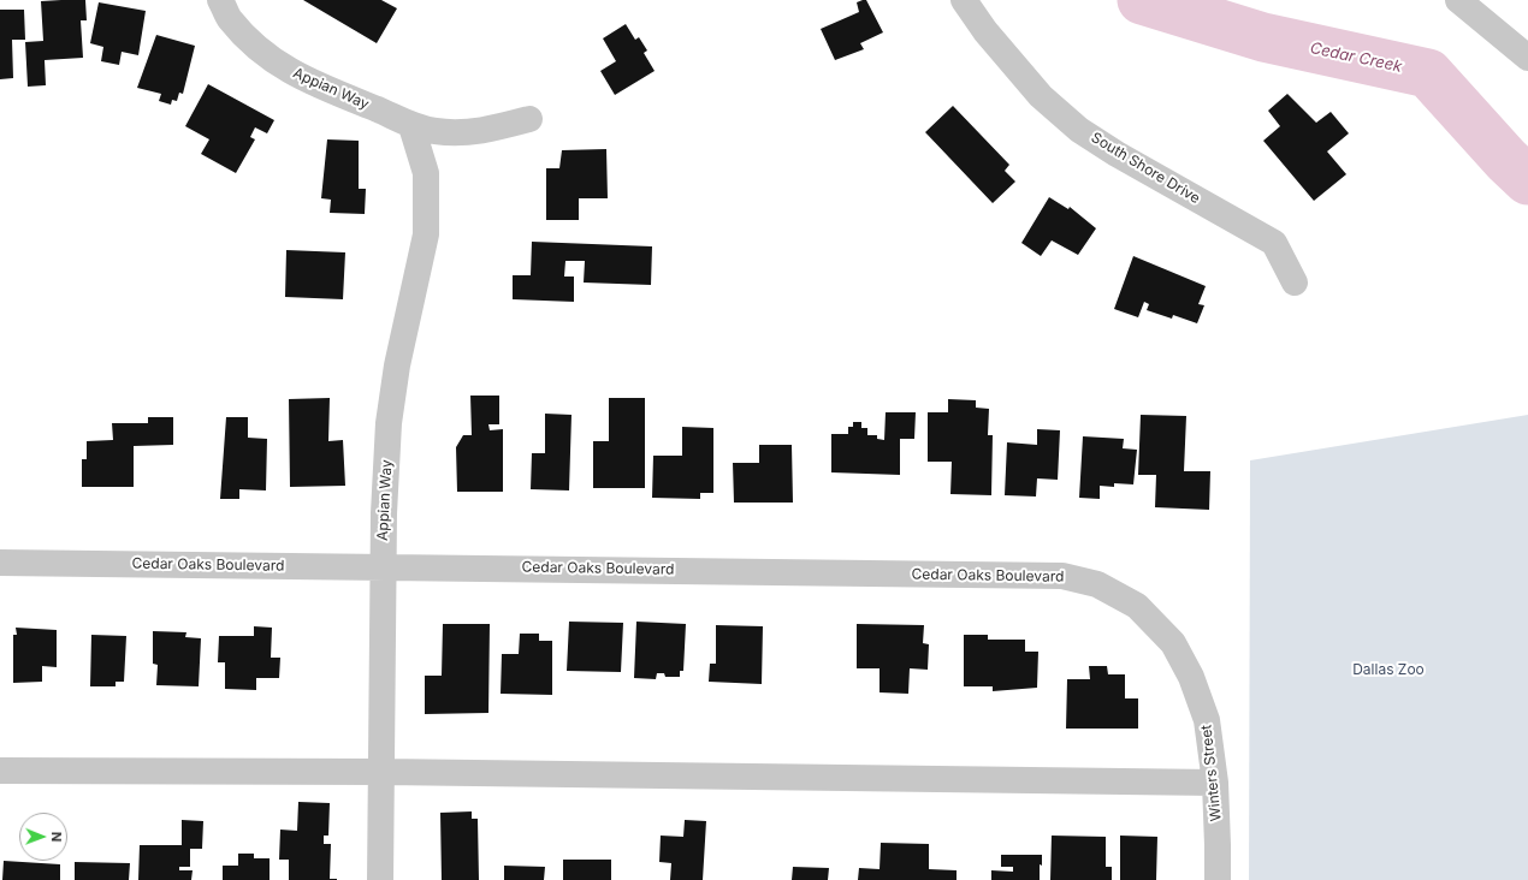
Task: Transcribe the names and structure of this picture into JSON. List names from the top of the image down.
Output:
{
  "streets": {
    "street": [
      "Appian Way",
      "South Shore Drive",
      "Cedar Oaks Boulevard",
      "Winters Street"
    ]
  },
  "crossings": [
    ["Appian Way", "Cedar Oaks Boulevard"],
    ["Cedar Oaks Boulevard", "Winters Street"]
  ],
  "water": ["Cedar Creek"],
  "parks": ["Dallas Zoo"],
  "north": "right"
}
